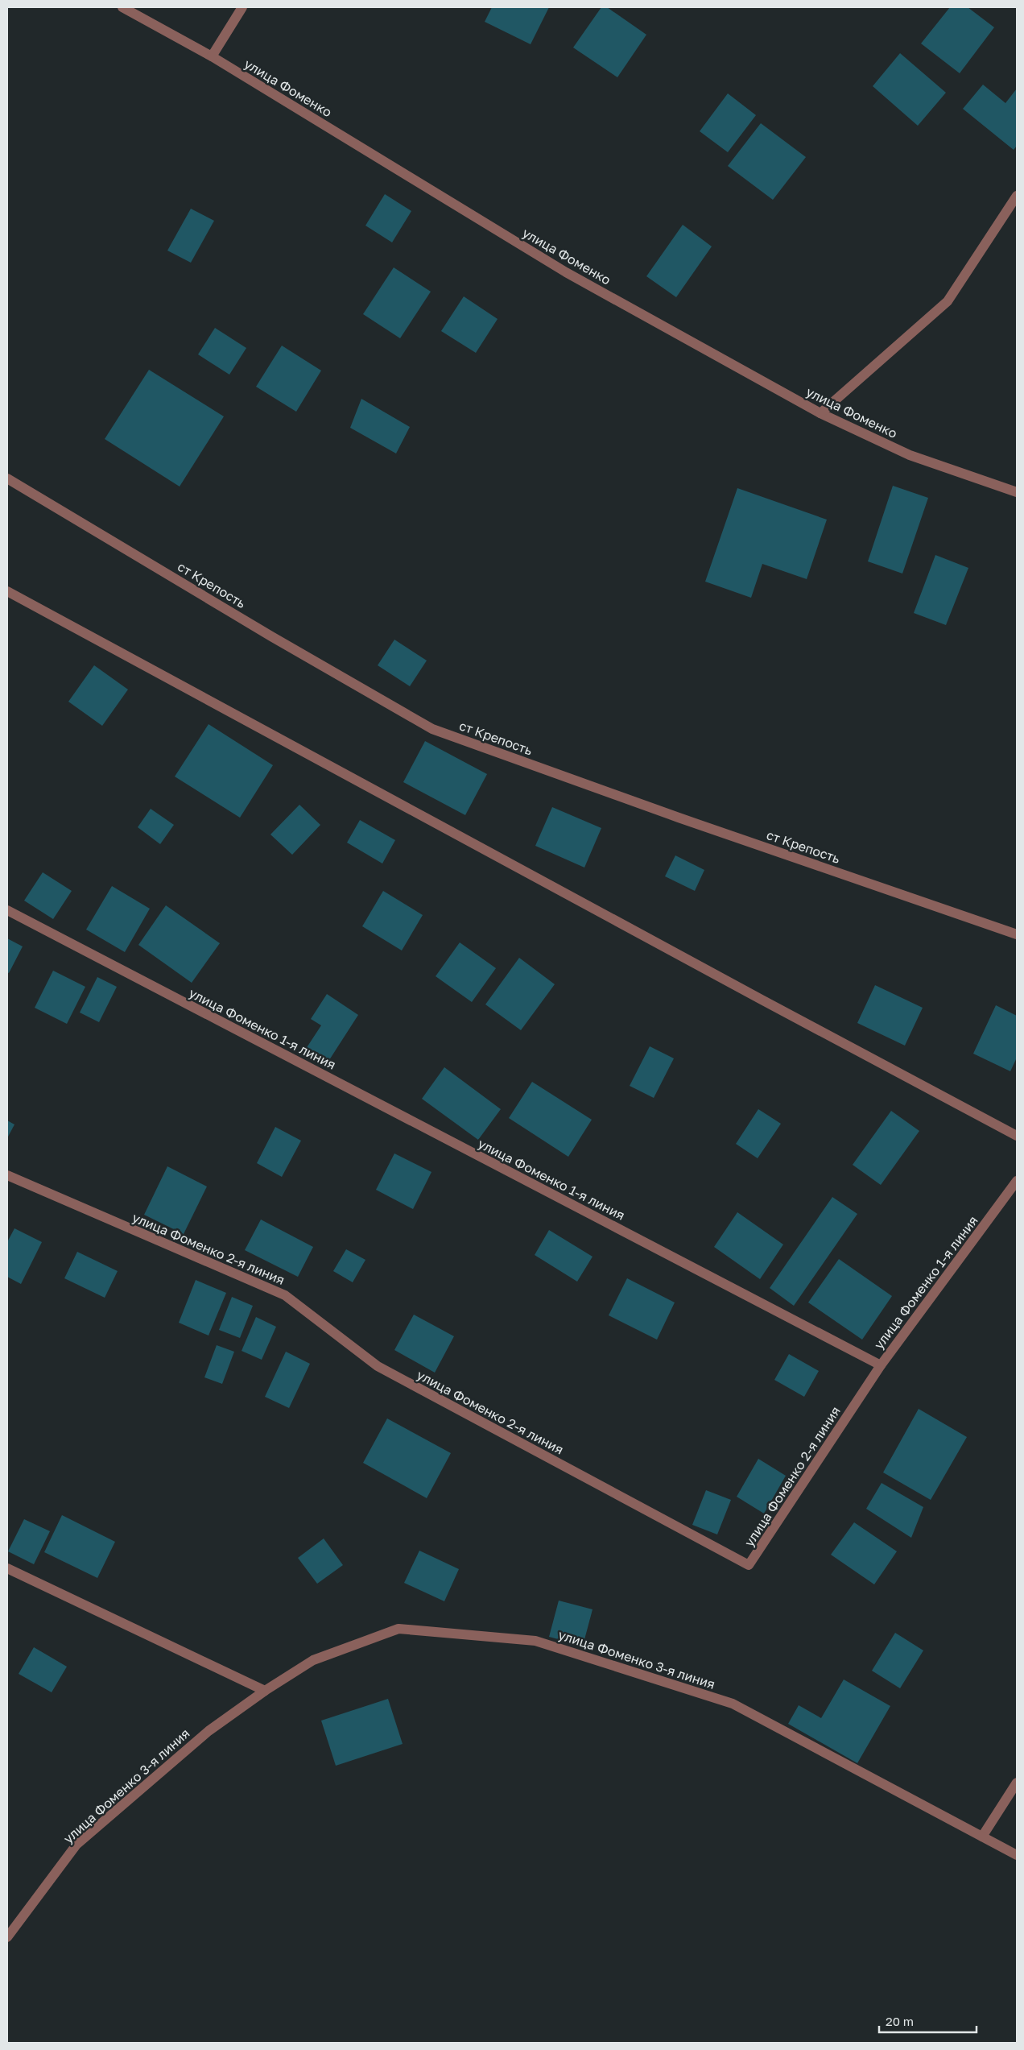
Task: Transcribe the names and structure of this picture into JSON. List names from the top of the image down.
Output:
{
  "streets": {
    "street": [
      "улица Фоменко",
      "ст Крепость",
      "улица Фоменко 1-я линия",
      "улица Фоменко 2-я линия",
      "улица Фоменко 3-я линия"
    ]
  },
  "crossings": [
    ["улица Фоменко 1-я линия", "улица Фоменко 2-я линия"]
  ],
  "scale_bar": "20 m"
}
